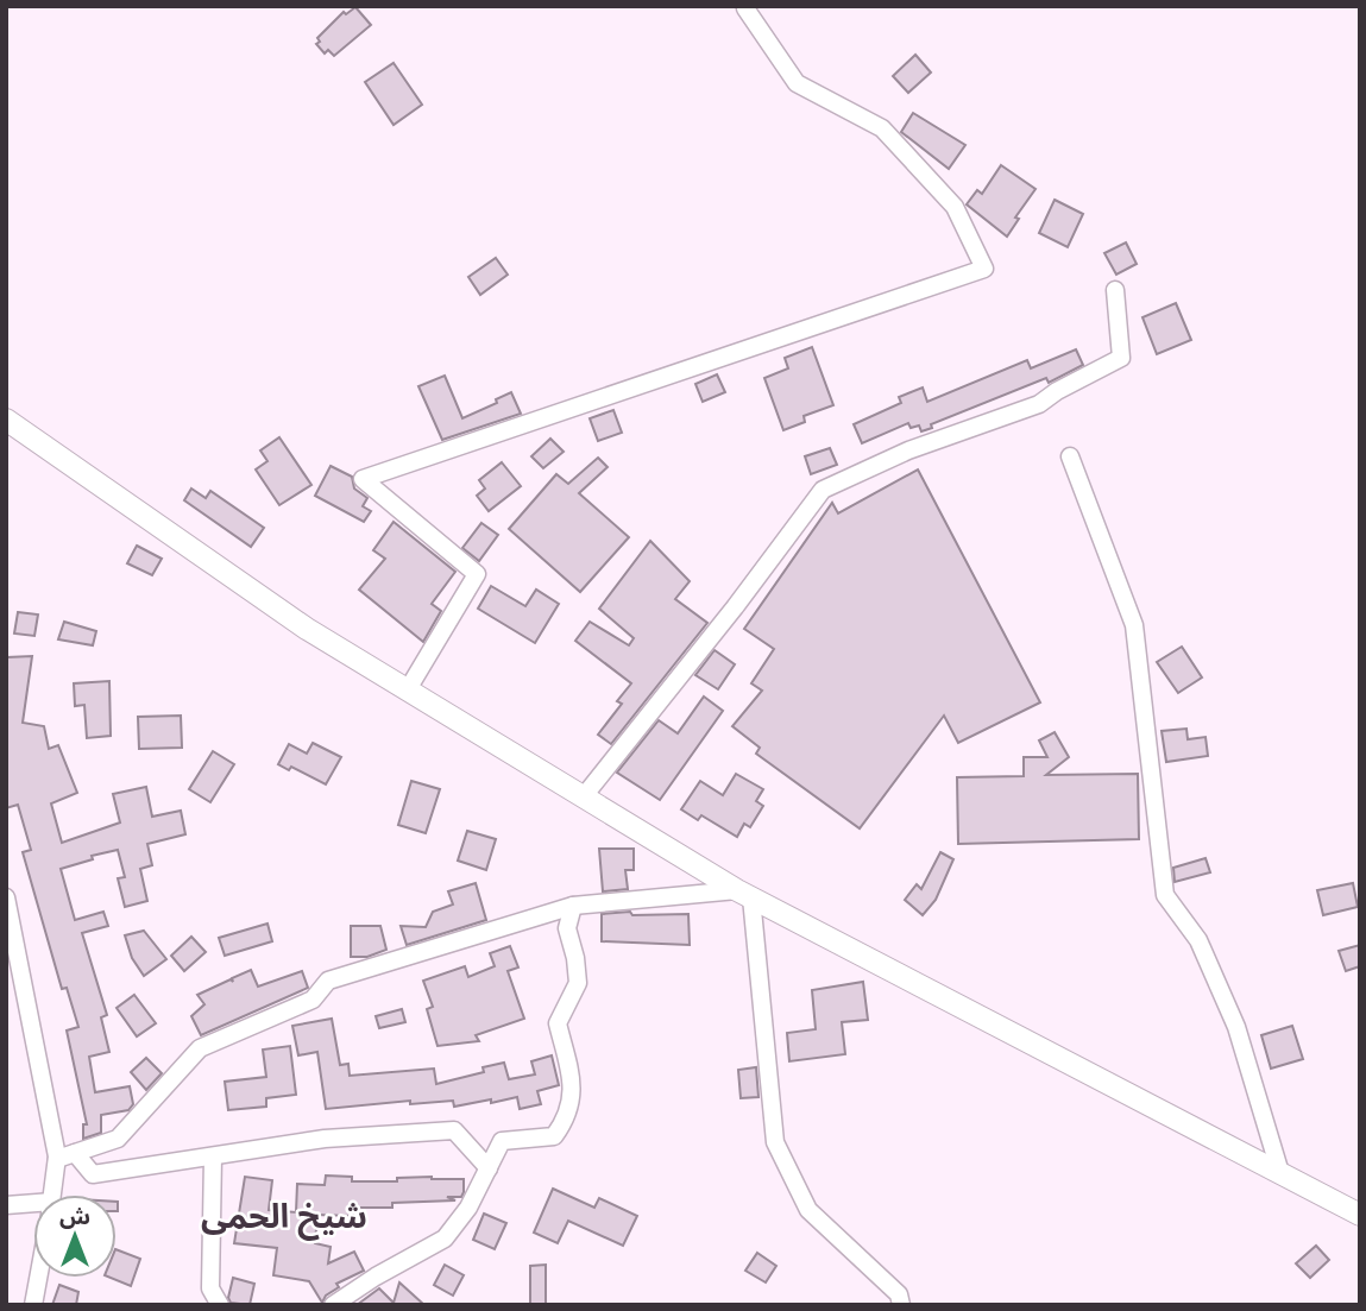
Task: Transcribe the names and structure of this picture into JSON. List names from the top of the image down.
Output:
{
  "districts": ["شيخ الحمى"],
  "north": "top"
}
